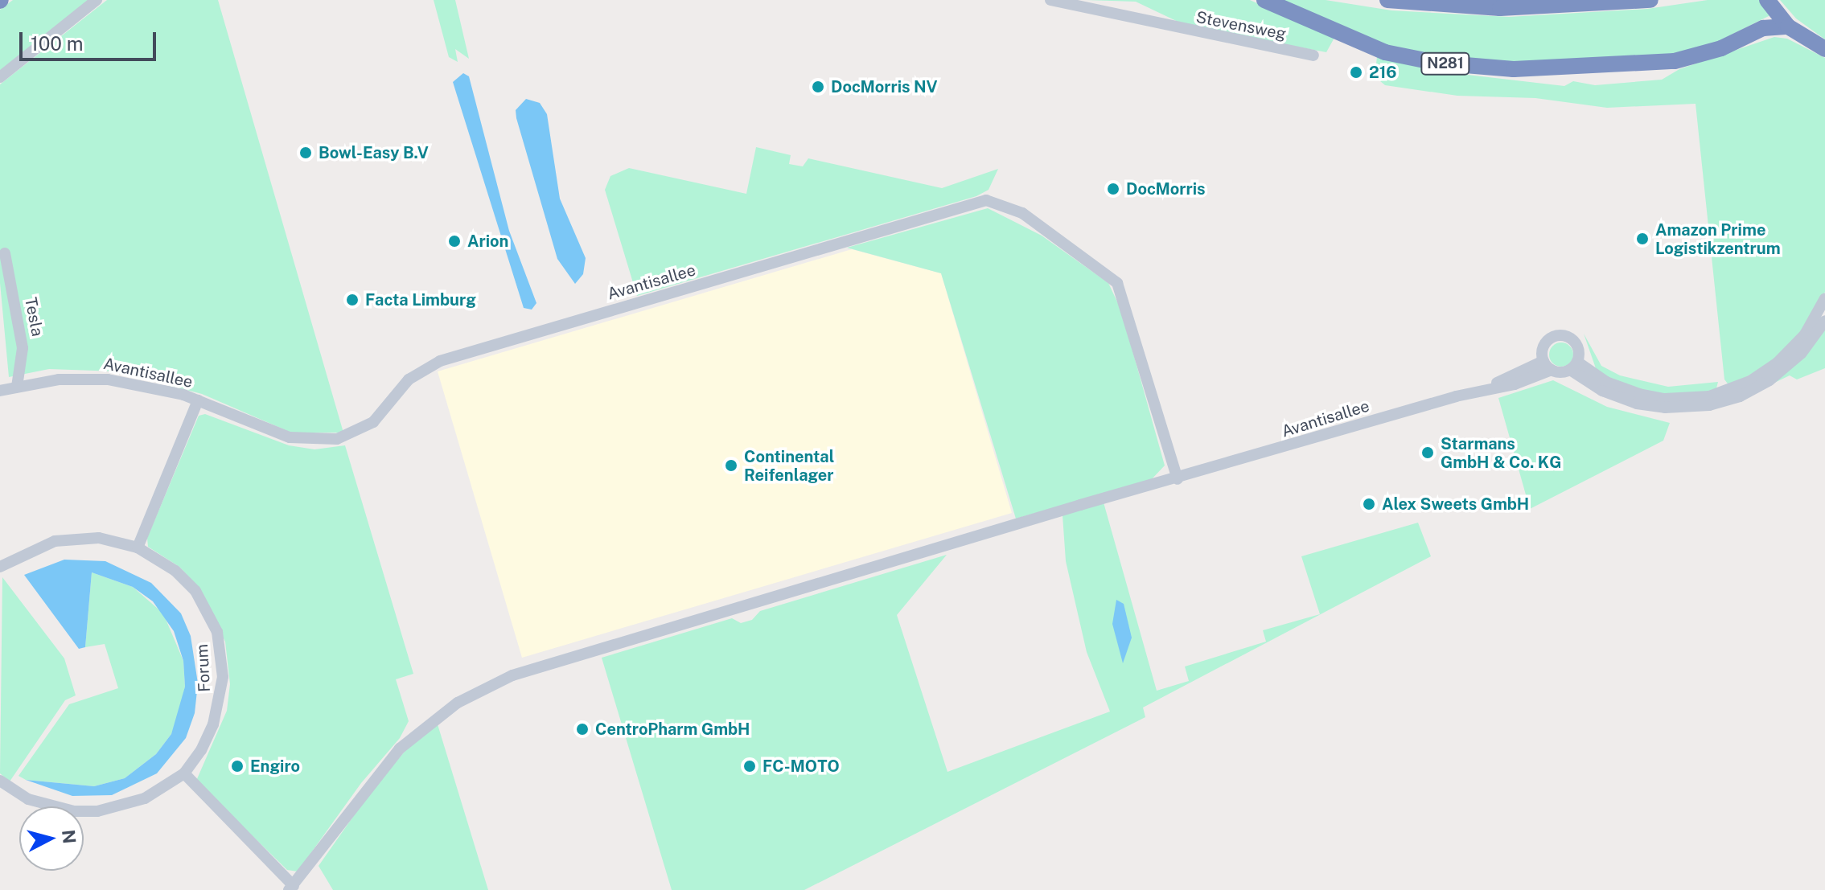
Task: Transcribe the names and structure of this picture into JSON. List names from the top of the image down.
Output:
{
  "streets": {
    "highway": ["N281"],
    "street": [
      "Stevensweg",
      "Avantisallee",
      "Tesla",
      "Forum"
    ]
  },
  "crossings": [
    ["Avantisallee", "Tesla"]
  ],
  "places": [
    "216",
    "DocMorris NV",
    "Bowl-Easy B.V",
    "DocMorris",
    "Amazon Prime Logistikzentrum",
    "Arion",
    "Facta Limburg",
    "Starmans GmbH & Co. KG",
    "Continental Reifenlager",
    "Alex Sweets GmbH",
    "CentroPharm GmbH",
    "Engiro",
    "FC-MOTO"
  ],
  "scale_bar": "100 m",
  "north": "right"
}
